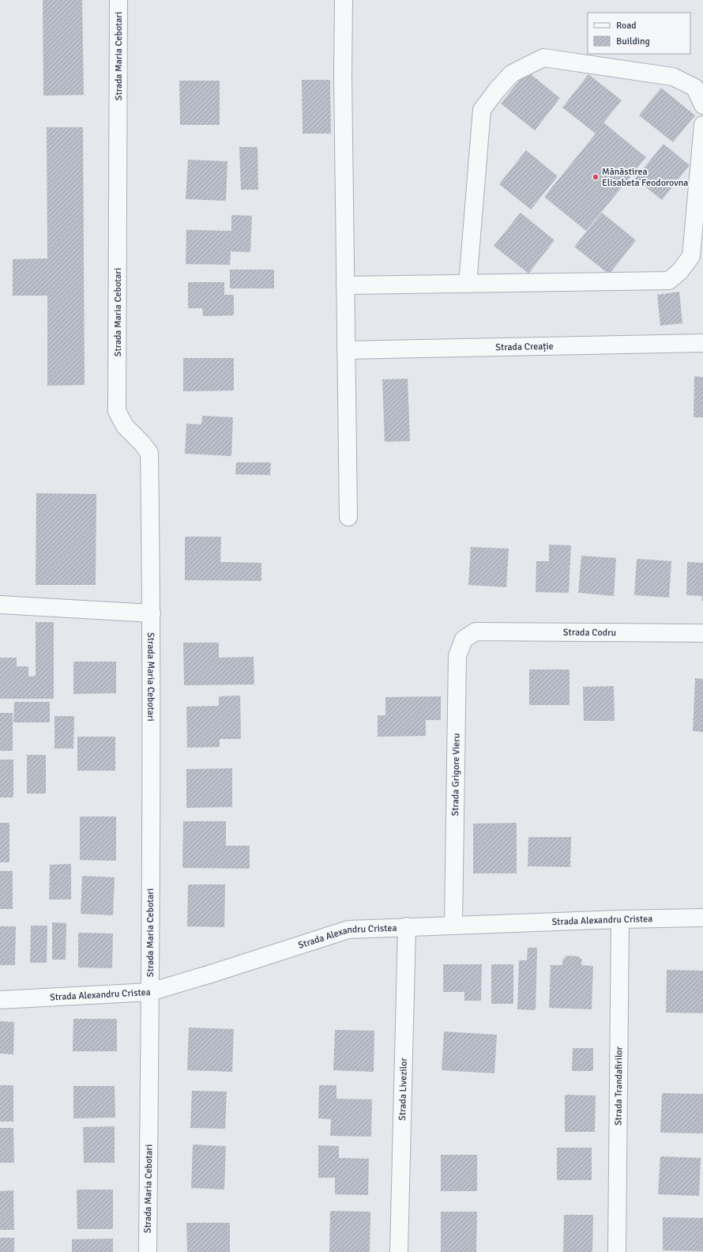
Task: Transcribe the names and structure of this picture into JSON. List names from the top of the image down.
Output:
{
  "streets": {
    "street": [
      "Strada Maria Cebotari",
      "Strada Creație",
      "Strada Codru",
      "Strada Grigore Vieru",
      "Strada Alexandru Cristea",
      "Strada Trandafirilor",
      "Strada Livezilor"
    ]
  },
  "crossings": [
    ["Strada Maria Cebotari", "Strada Alexandru Cristea"],
    ["Strada Codru", "Strada Grigore Vieru"],
    ["Strada Grigore Vieru", "Strada Alexandru Cristea"],
    ["Strada Alexandru Cristea", "Strada Trandafirilor"],
    ["Strada Alexandru Cristea", "Strada Livezilor"]
  ],
  "places": ["Mănăstirea Elisabeta Feodorovna"],
  "legend": ["Road", "Building"]
}
